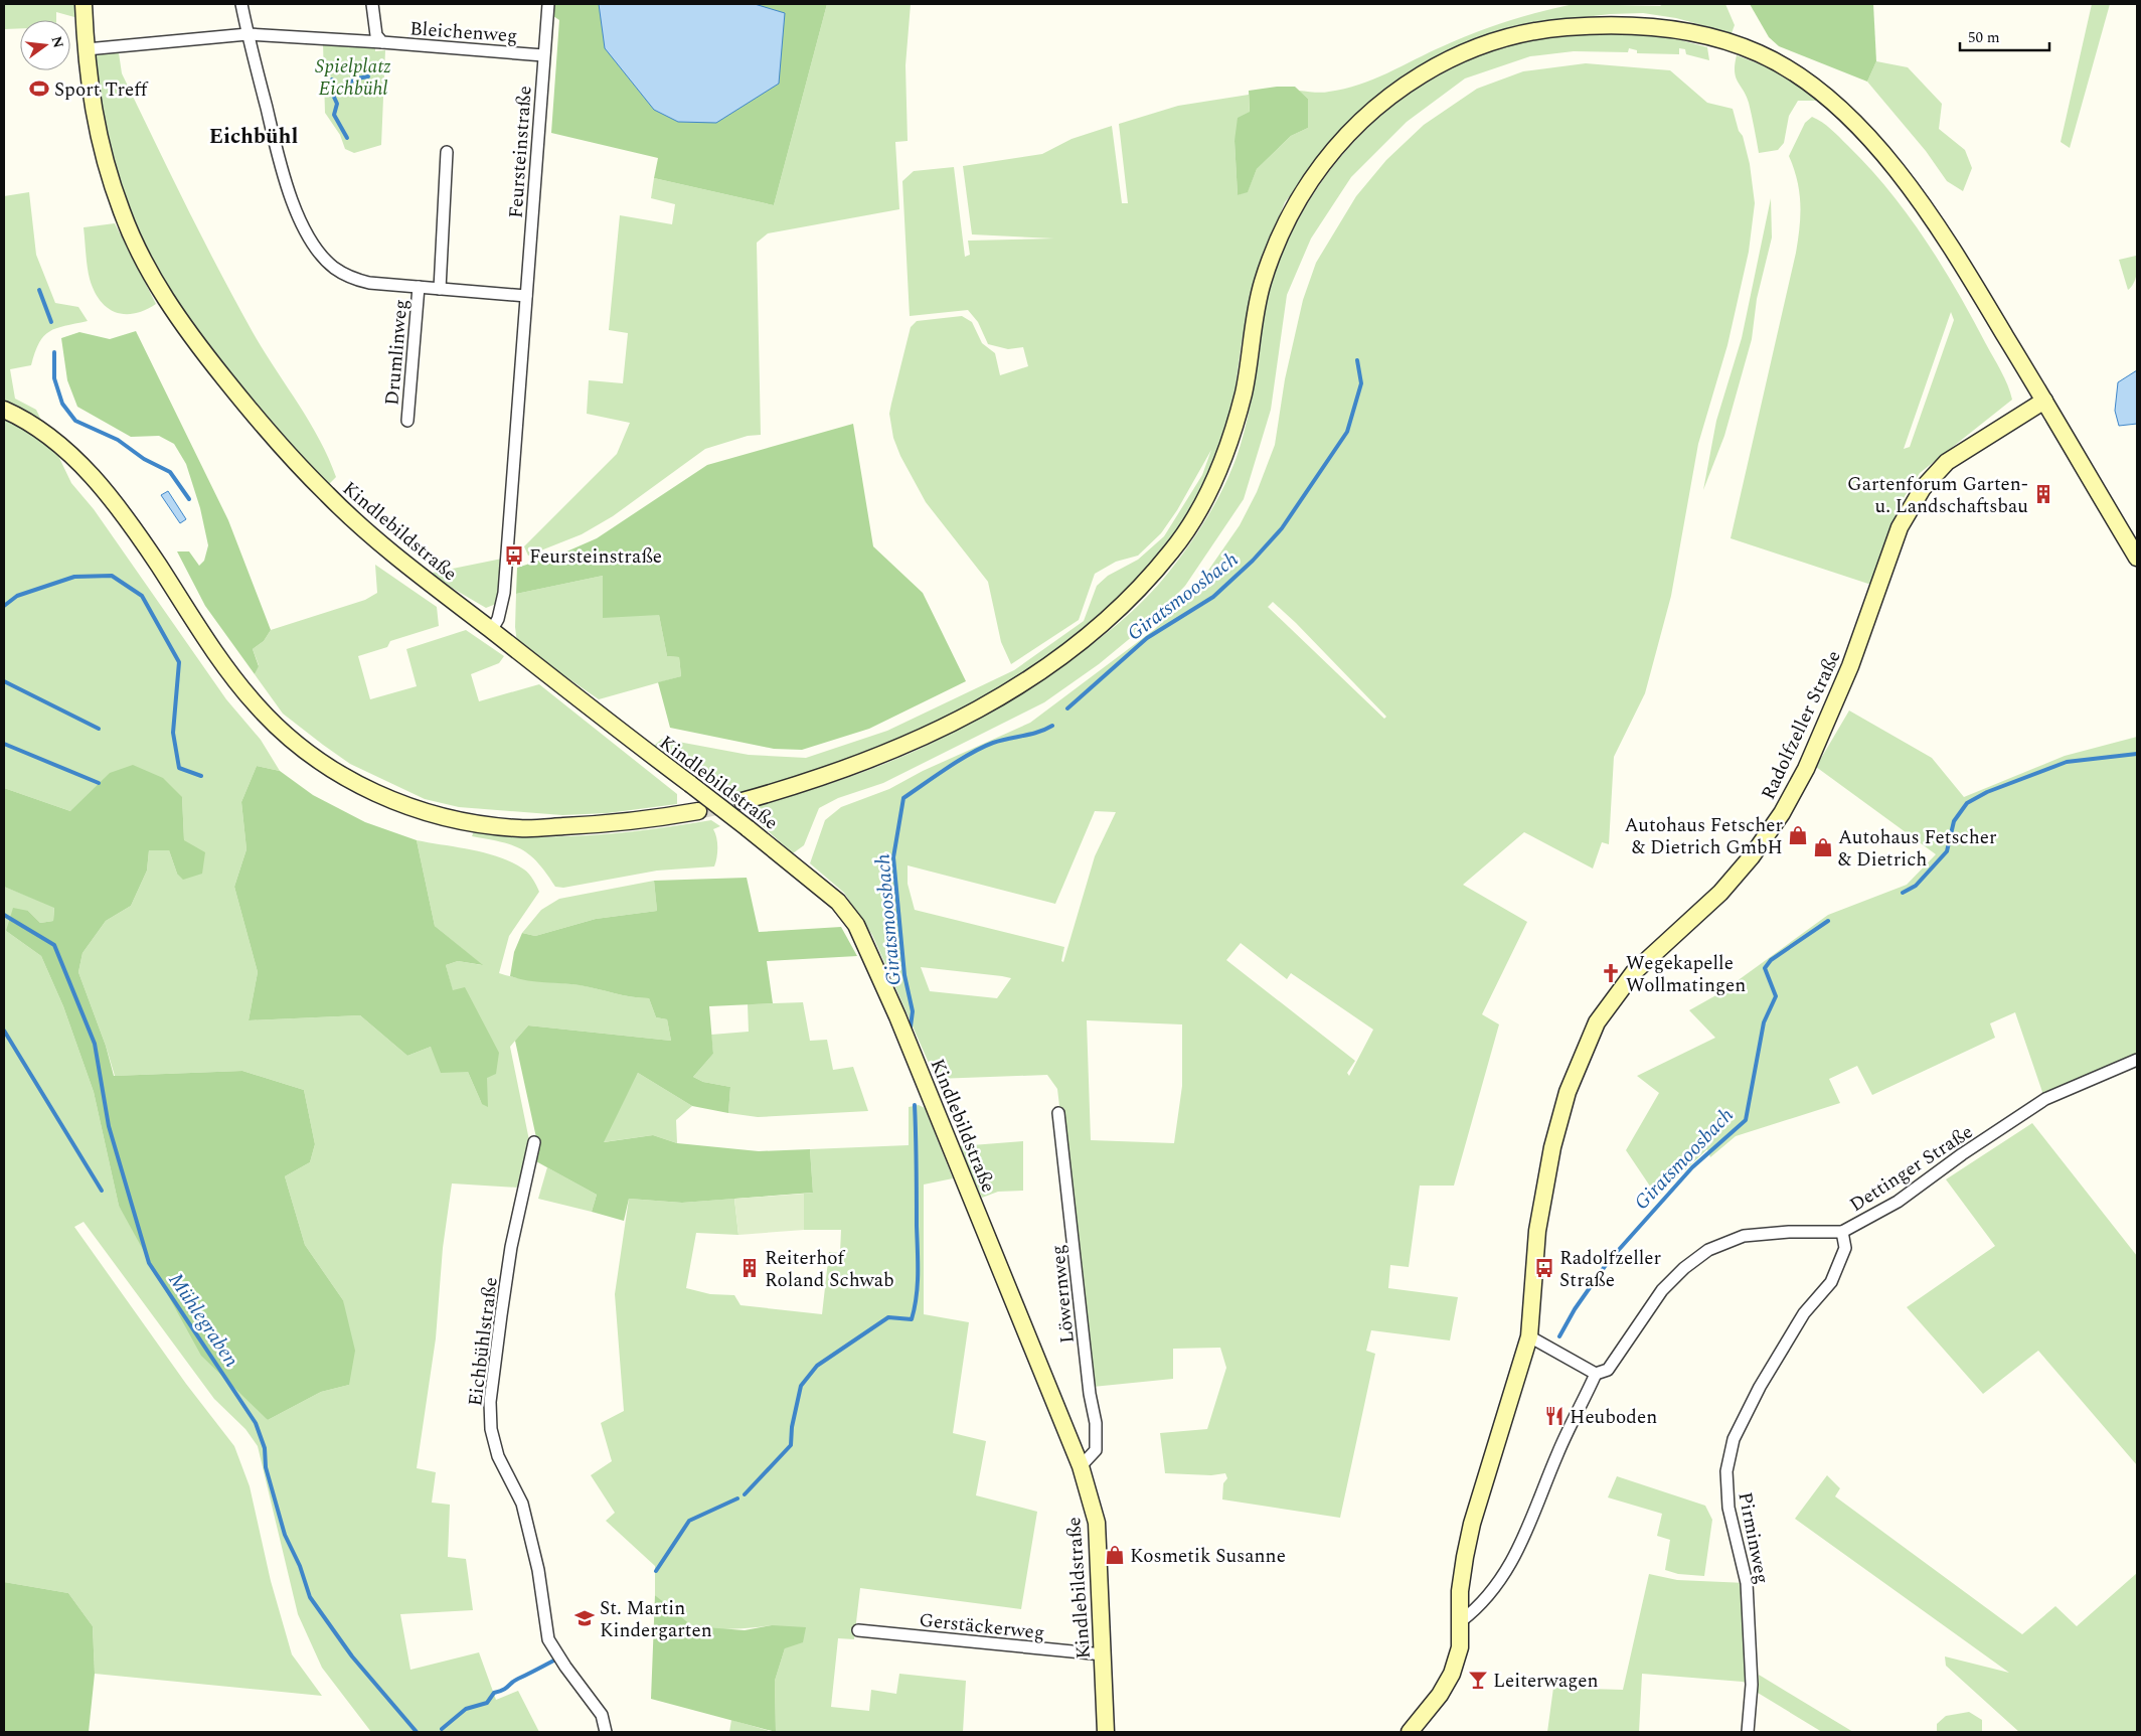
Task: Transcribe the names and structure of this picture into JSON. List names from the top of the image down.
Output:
{
  "streets": {
    "main road": ["Kindlebildstraße", "Radolfzeller Straße"],
    "street": [
      "Bleichenweg",
      "Feursteinstraße",
      "Drumlinweg",
      "Dettinger Straße",
      "Löwernweg",
      "Eichbühlstraße",
      "Pirminweg",
      "Gerstäckerweg"
    ]
  },
  "crossings": [
    ["Bleichenweg", "Feursteinstraße"],
    ["Bleichenweg", "Kindlebildstraße"],
    ["Feursteinstraße", "Kindlebildstraße"],
    ["Kindlebildstraße", "Löwernweg"],
    ["Kindlebildstraße", "Gerstäckerweg"],
    ["Radolfzeller Straße", "Dettinger Straße"],
    ["Dettinger Straße", "Pirminweg"]
  ],
  "districts": ["Eichbühl"],
  "water": ["Giratsmoosbach", "Mühlegraben"],
  "parks": ["Spielplatz Eichbühl"],
  "places": {
    "sports": ["Sport Treff"],
    "building": ["Gartenforum Garten- u. Landschaftsbau", "Reiterhof Roland Schwab"],
    "bus stop": ["Feursteinstraße", "Radolfzeller Straße"],
    "shop": ["Autohaus Fetscher & Dietrich GmbH", "Autohaus Fetscher & Dietrich", "Kosmetik Susanne"],
    "church": ["Wegekapelle Wollmatingen"],
    "restaurant": ["Heuboden"],
    "school or university": ["St. Martin Kindergarten"],
    "bar": ["Leiterwagen"]
  },
  "scale_bar": "50 m",
  "north": "right"
}
